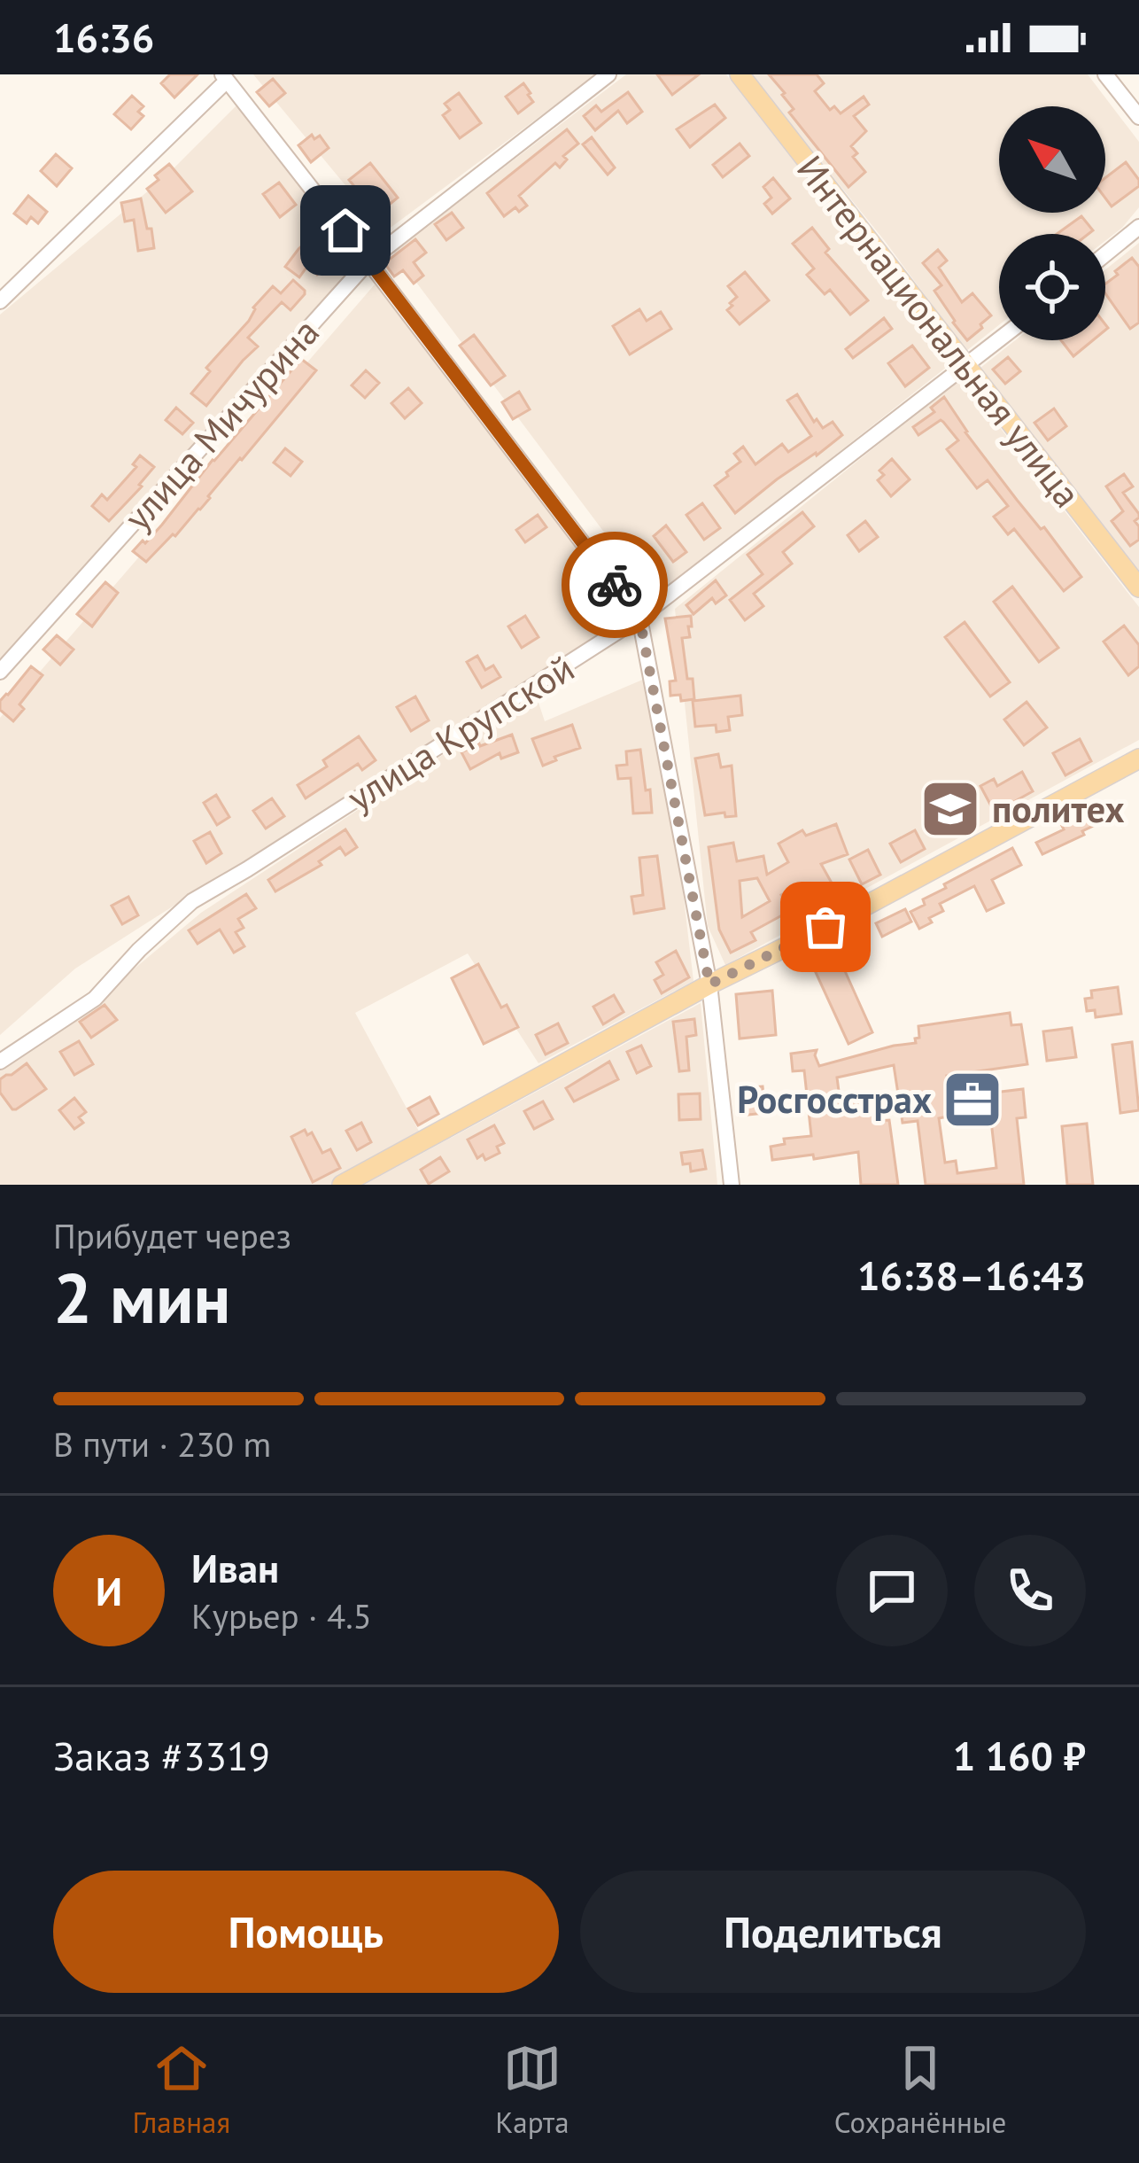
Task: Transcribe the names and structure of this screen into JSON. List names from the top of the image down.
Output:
{
  "streets": {
    "main road": ["Интернациональная улица"],
    "street": ["улица Мичурина", "улица Крупской"]
  },
  "crossings": [
    ["Интернациональная улица", "улица Крупской"]
  ],
  "places": {
    "school or university": ["политех"],
    "office": ["Росгосстрах"]
  },
  "north": "top left",
  "page": {
    "status": "16:36",
    "heading": ["2 мин", "Прибудет через", "16:38–16:43"],
    "panel": [
      "Иван",
      "Курьер · 4.5",
      "Заказ #3319",
      "1 160 ₽"
    ],
    "bar": "В пути · 230 m",
    "round": "И",
    "buttons": ["Помощь", "Поделиться"],
    "tabs": ["Главная", "Карта", "Сохранённые"]
  }
}
